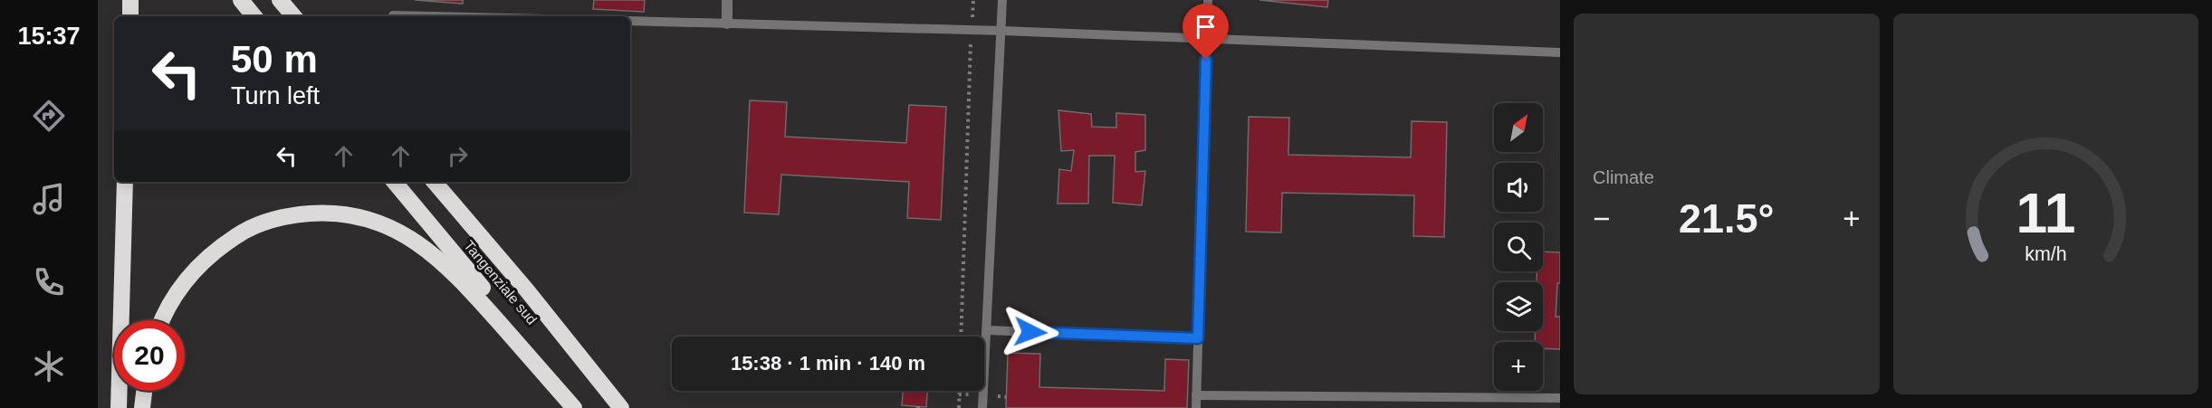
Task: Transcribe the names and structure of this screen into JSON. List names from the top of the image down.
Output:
{
  "streets": {
    "highway": ["Tangenziale sud"]
  },
  "north": "top right",
  "page": {
    "tabs": "15:37",
    "tile": "Climate",
    "turn": ["50 m", "Turn left"],
    "map_buttons": "+",
    "heat": ["−", "21.5°", "+"],
    "limit": "20",
    "trip": "15:38 · 1 min · 140 m",
    "gauge": ["11", "km/h"]
  }
}
